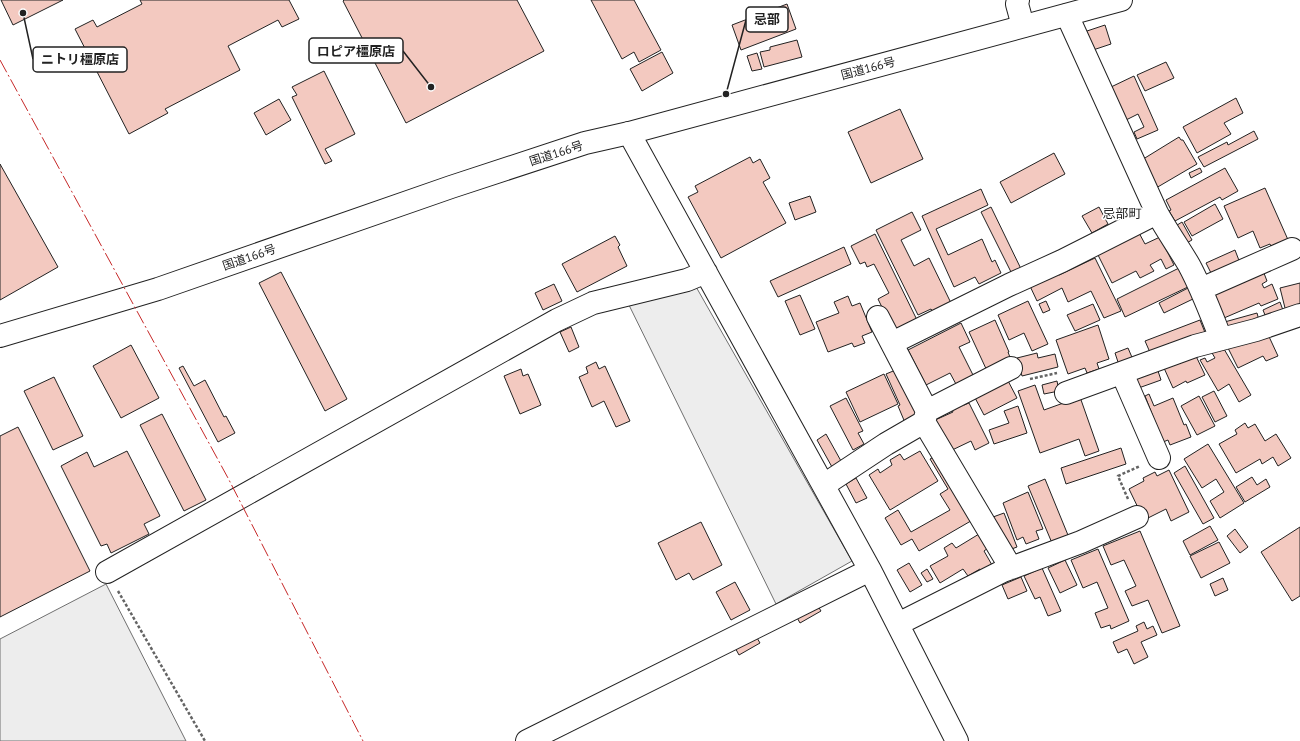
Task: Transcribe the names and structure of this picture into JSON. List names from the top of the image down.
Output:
{
  "streets": {
    "main road": ["国道166号"]
  },
  "districts": ["忌部町"],
  "places": ["ニトリ橿原店", "ロピア橿原店", "忌部"]
}
